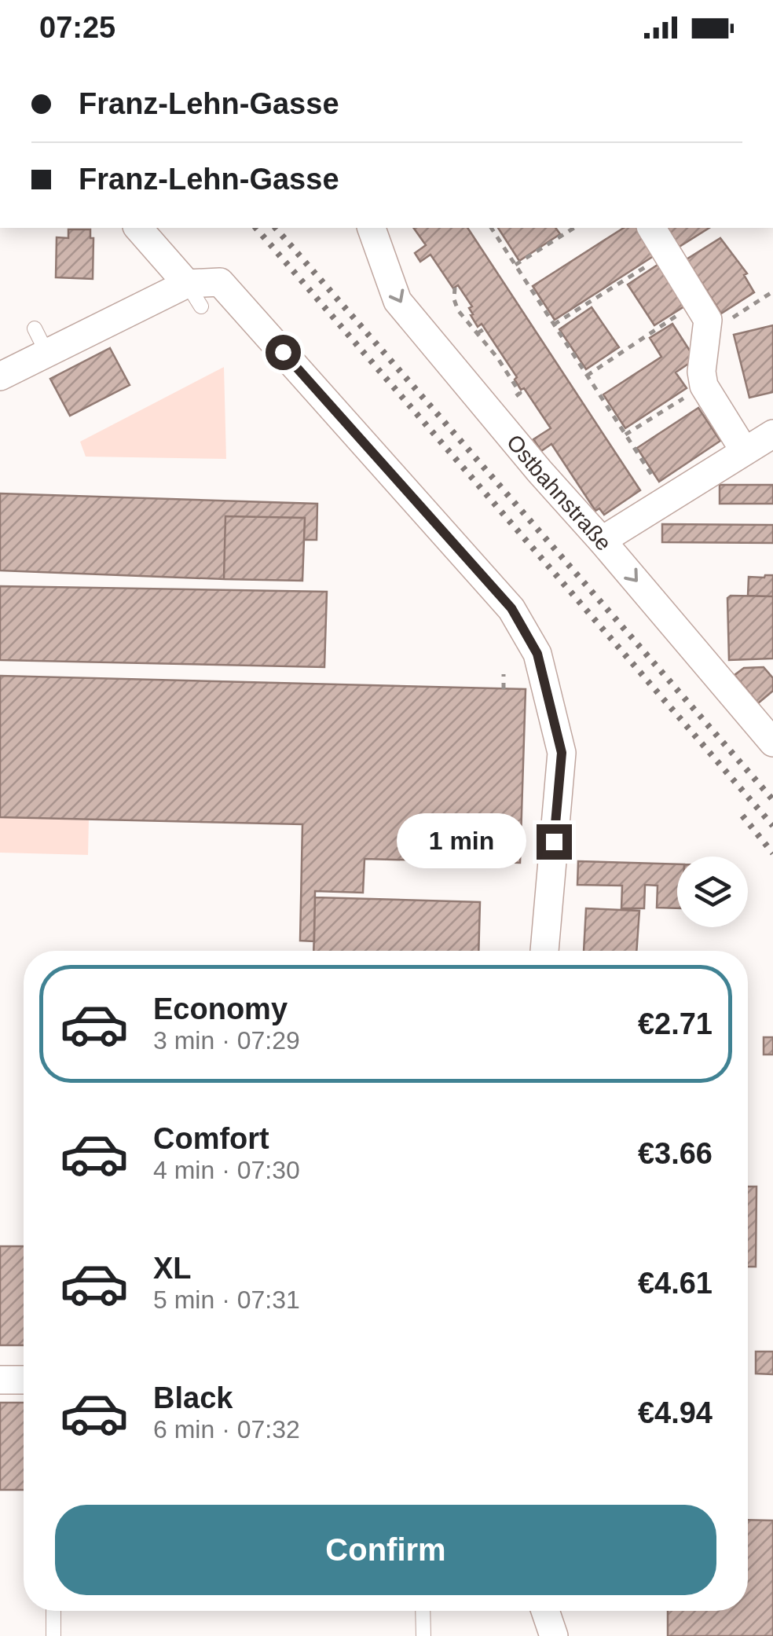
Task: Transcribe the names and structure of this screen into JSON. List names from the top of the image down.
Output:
{
  "streets": {
    "street": ["Ostbahnstraße"]
  },
  "one_way": ["Ostbahnstraße"],
  "page": {
    "status": "07:25",
    "banner": ["Franz-Lehn-Gasse", "Franz-Lehn-Gasse"],
    "bubble": "1 min",
    "list": [
      {
        "name": "Economy",
        "note": "3 min · 07:29",
        "value": "€2.71"
      },
      {
        "name": "Comfort",
        "note": "4 min · 07:30",
        "value": "€3.66"
      },
      {
        "name": "XL",
        "note": "5 min · 07:31",
        "value": "€4.61"
      },
      {
        "name": "Black",
        "note": "6 min · 07:32",
        "value": "€4.94"
      }
    ],
    "buttons": "Confirm"
  }
}
